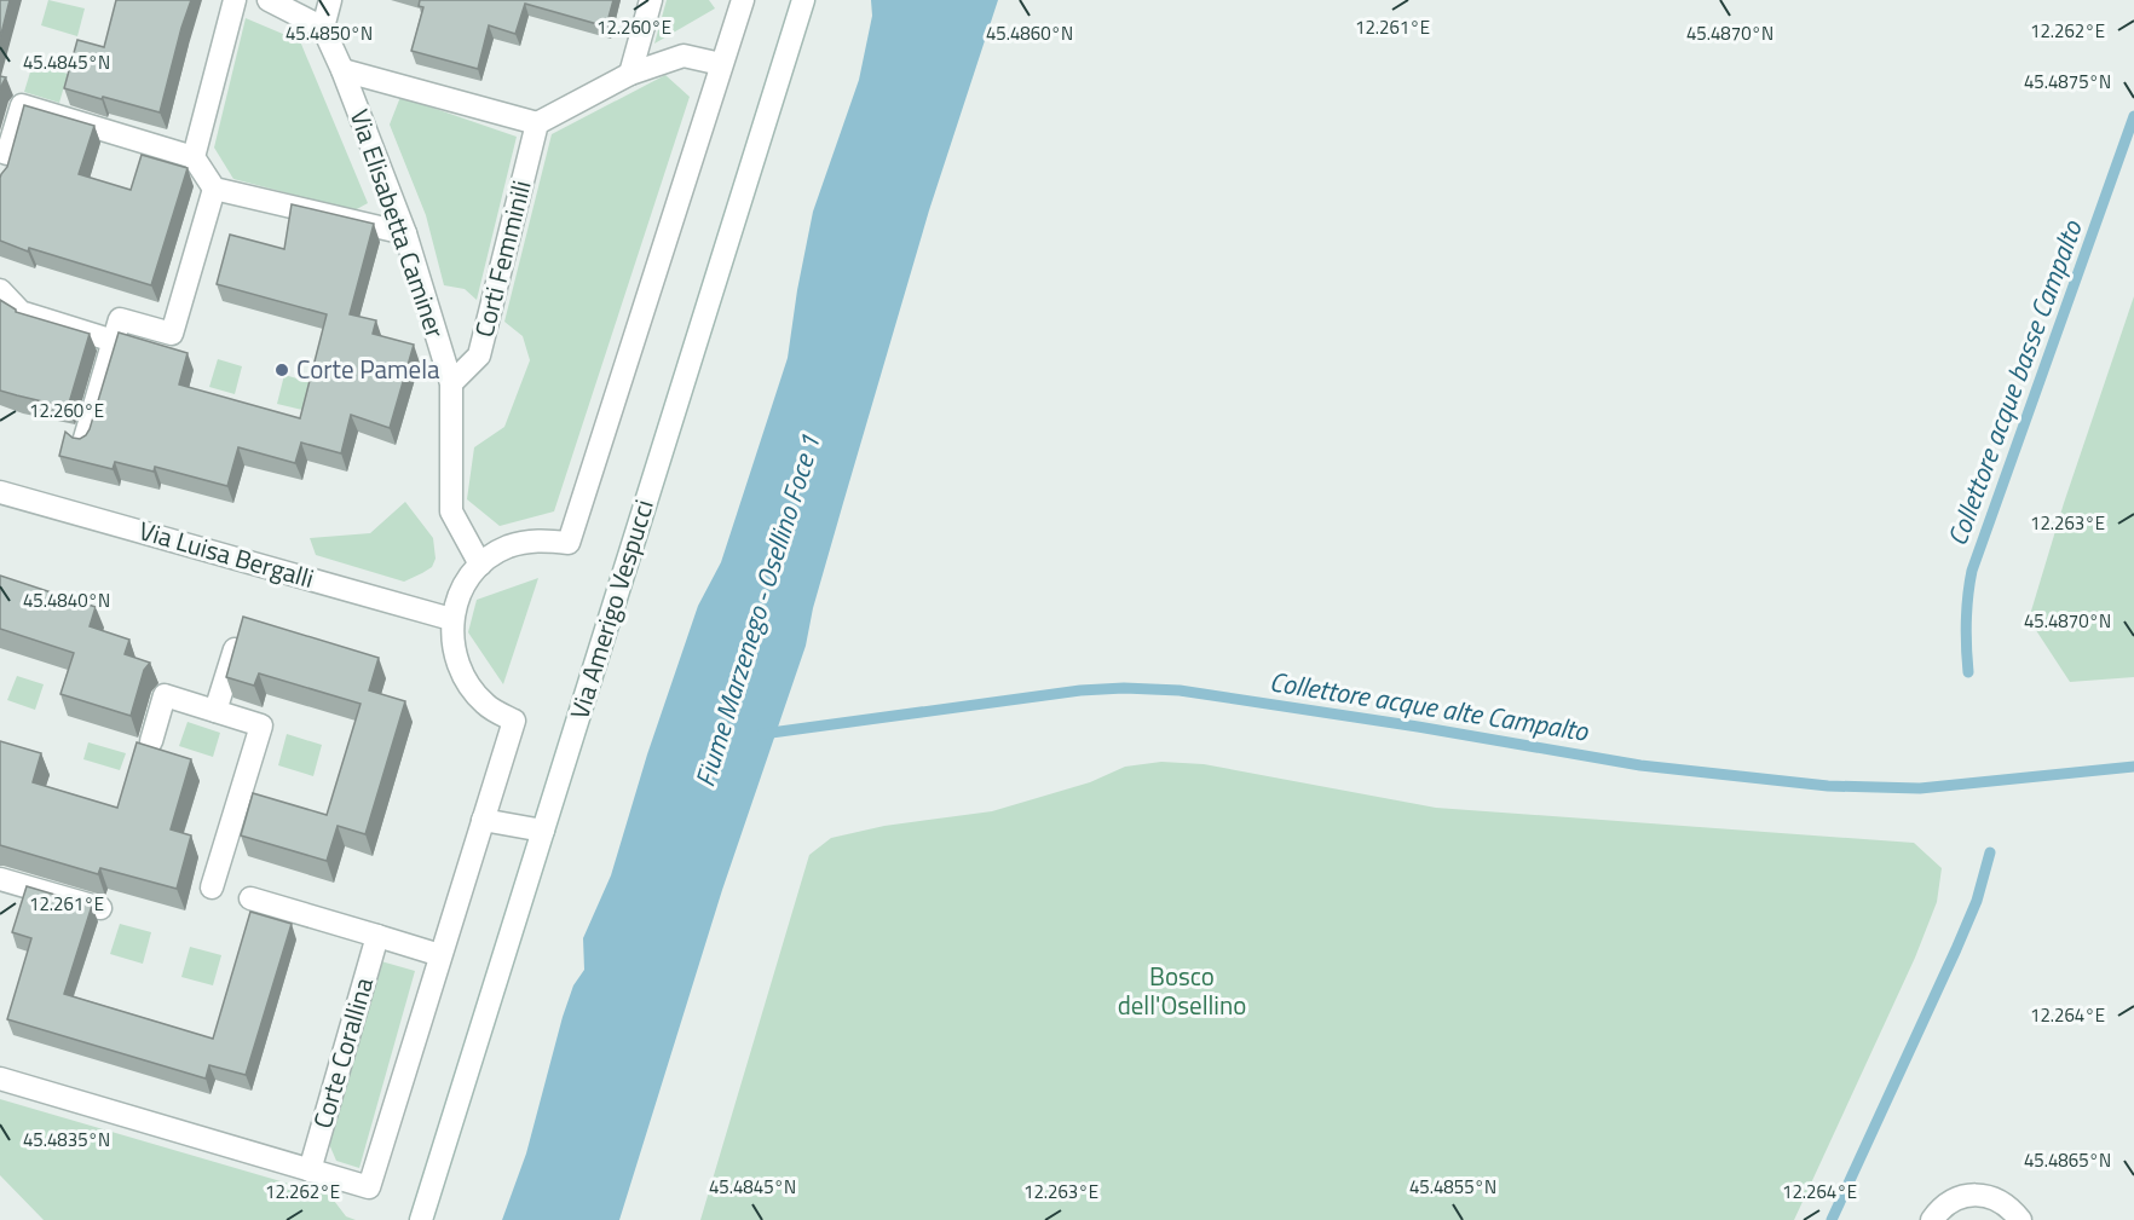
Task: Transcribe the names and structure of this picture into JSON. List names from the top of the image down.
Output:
{
  "streets": {
    "street": [
      "Via Elisabetta Caminer",
      "Corti Femminili",
      "Via Luisa Bergalli",
      "Via Amerigo Vespucci",
      "Corte Corallina"
    ]
  },
  "crossings": [
    ["Via Elisabetta Caminer", "Corti Femminili"]
  ],
  "water": ["Collettore acque basse Campalto", "Fiume Marzenego - Osellino Foce 1", "Collettore acque alte Campalto"],
  "parks": ["Bosco dell'Osellino"],
  "places": ["Corte Pamela"],
  "coordinates": [
    "12.261°E",
    "12.260°E",
    "12.262°E",
    "45.4850°N",
    "45.4860°N",
    "45.4870°N",
    "45.4845°N",
    "45.4875°N",
    "12.263°E",
    "45.4840°N",
    "12.264°E",
    "45.4835°N",
    "45.4865°N",
    "45.4855°N"
  ]
}
